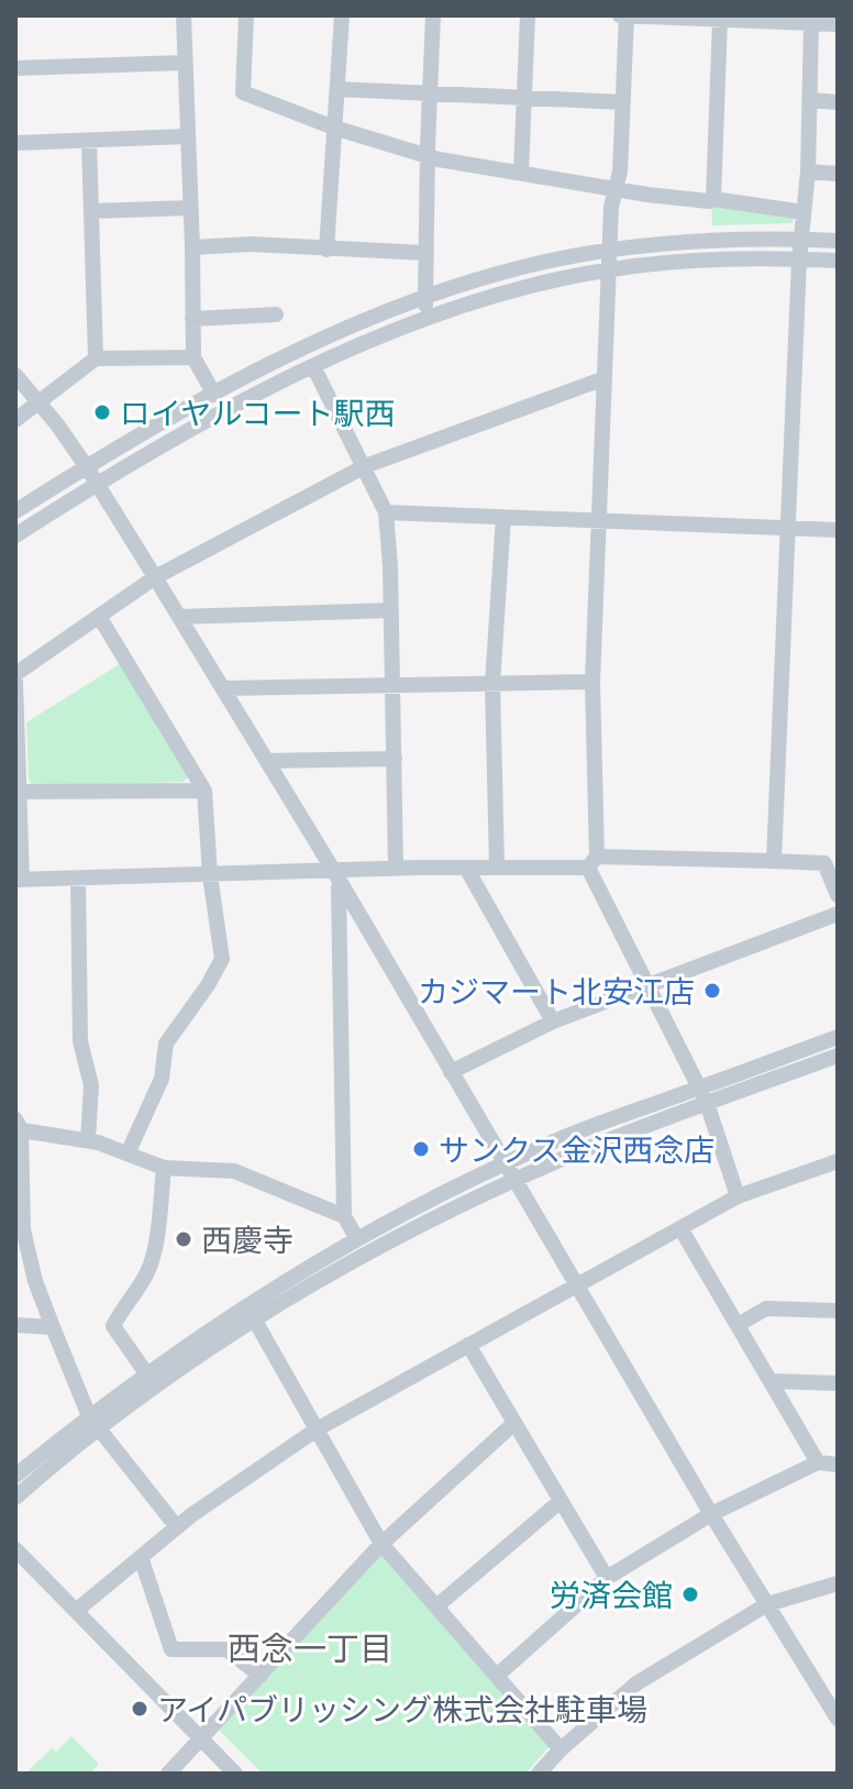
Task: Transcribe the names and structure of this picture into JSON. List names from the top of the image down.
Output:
{
  "districts": ["西念一丁目"],
  "places": [
    "ロイヤルコート駅西",
    "カジマート北安江店",
    "サンクス金沢西念店",
    "西慶寺",
    "労済会館",
    "アイパブリッシング株式会社駐車場"
  ]
}
